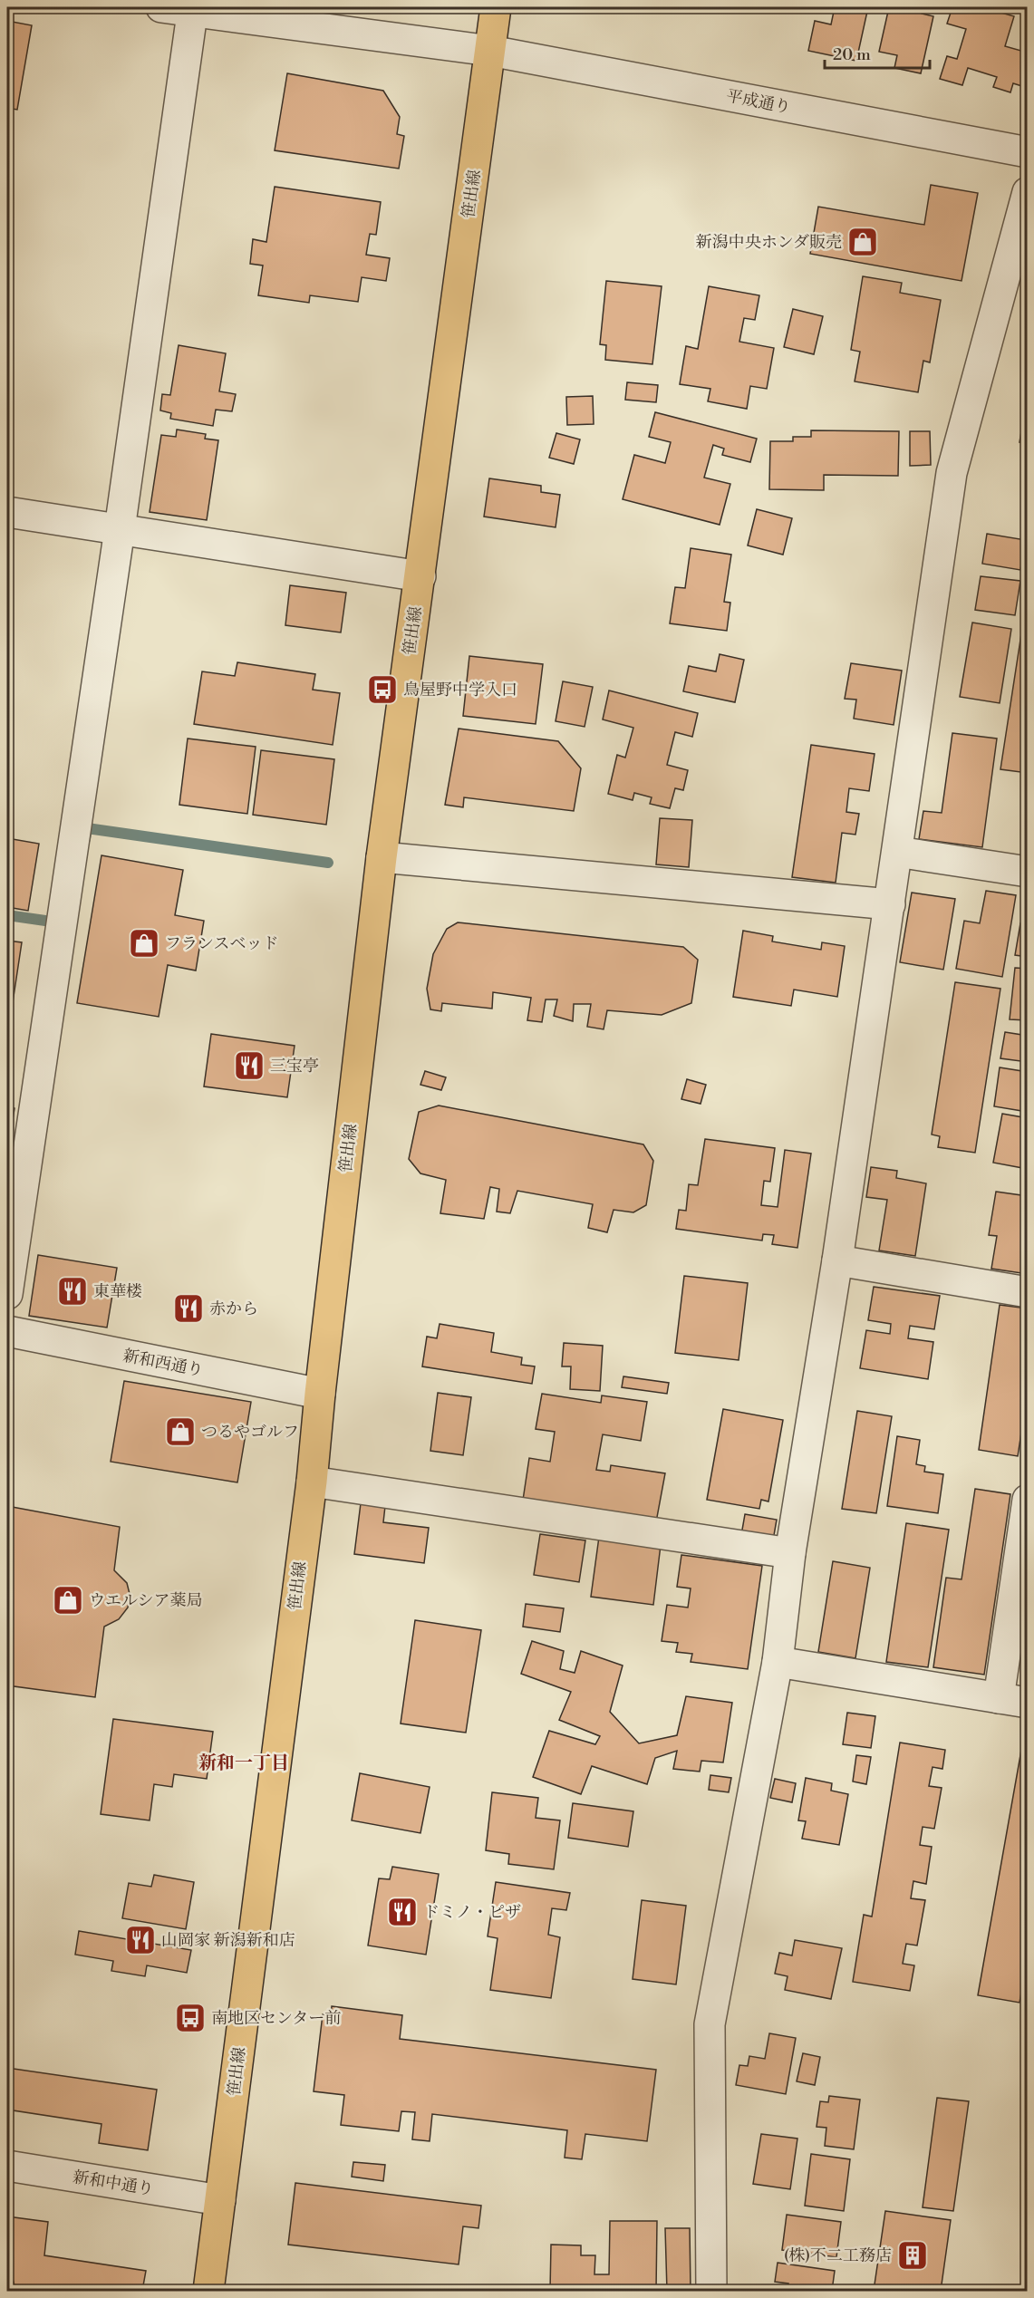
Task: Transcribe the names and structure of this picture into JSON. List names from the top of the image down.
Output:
{
  "streets": {
    "main road": ["笹出線"],
    "street": ["平成通り", "新和西通り", "新和中通り"]
  },
  "crossings": [
    ["平成通り", "笹出線"],
    ["笹出線", "新和西通り"],
    ["笹出線", "新和中通り"]
  ],
  "districts": ["新和一丁目"],
  "places": {
    "shop": [
      "新潟中央ホンダ販売",
      "フランスベッド",
      "つるやゴルフ",
      "ウエルシア薬局"
    ],
    "bus stop": ["鳥屋野中学入口", "南地区センター前"],
    "restaurant": [
      "三宝亭",
      "東華楼",
      "赤から",
      "ドミノ・ピザ",
      "山岡家 新潟新和店"
    ],
    "building": ["(株)不二工務店"]
  },
  "scale_bar": "20 m"
}
